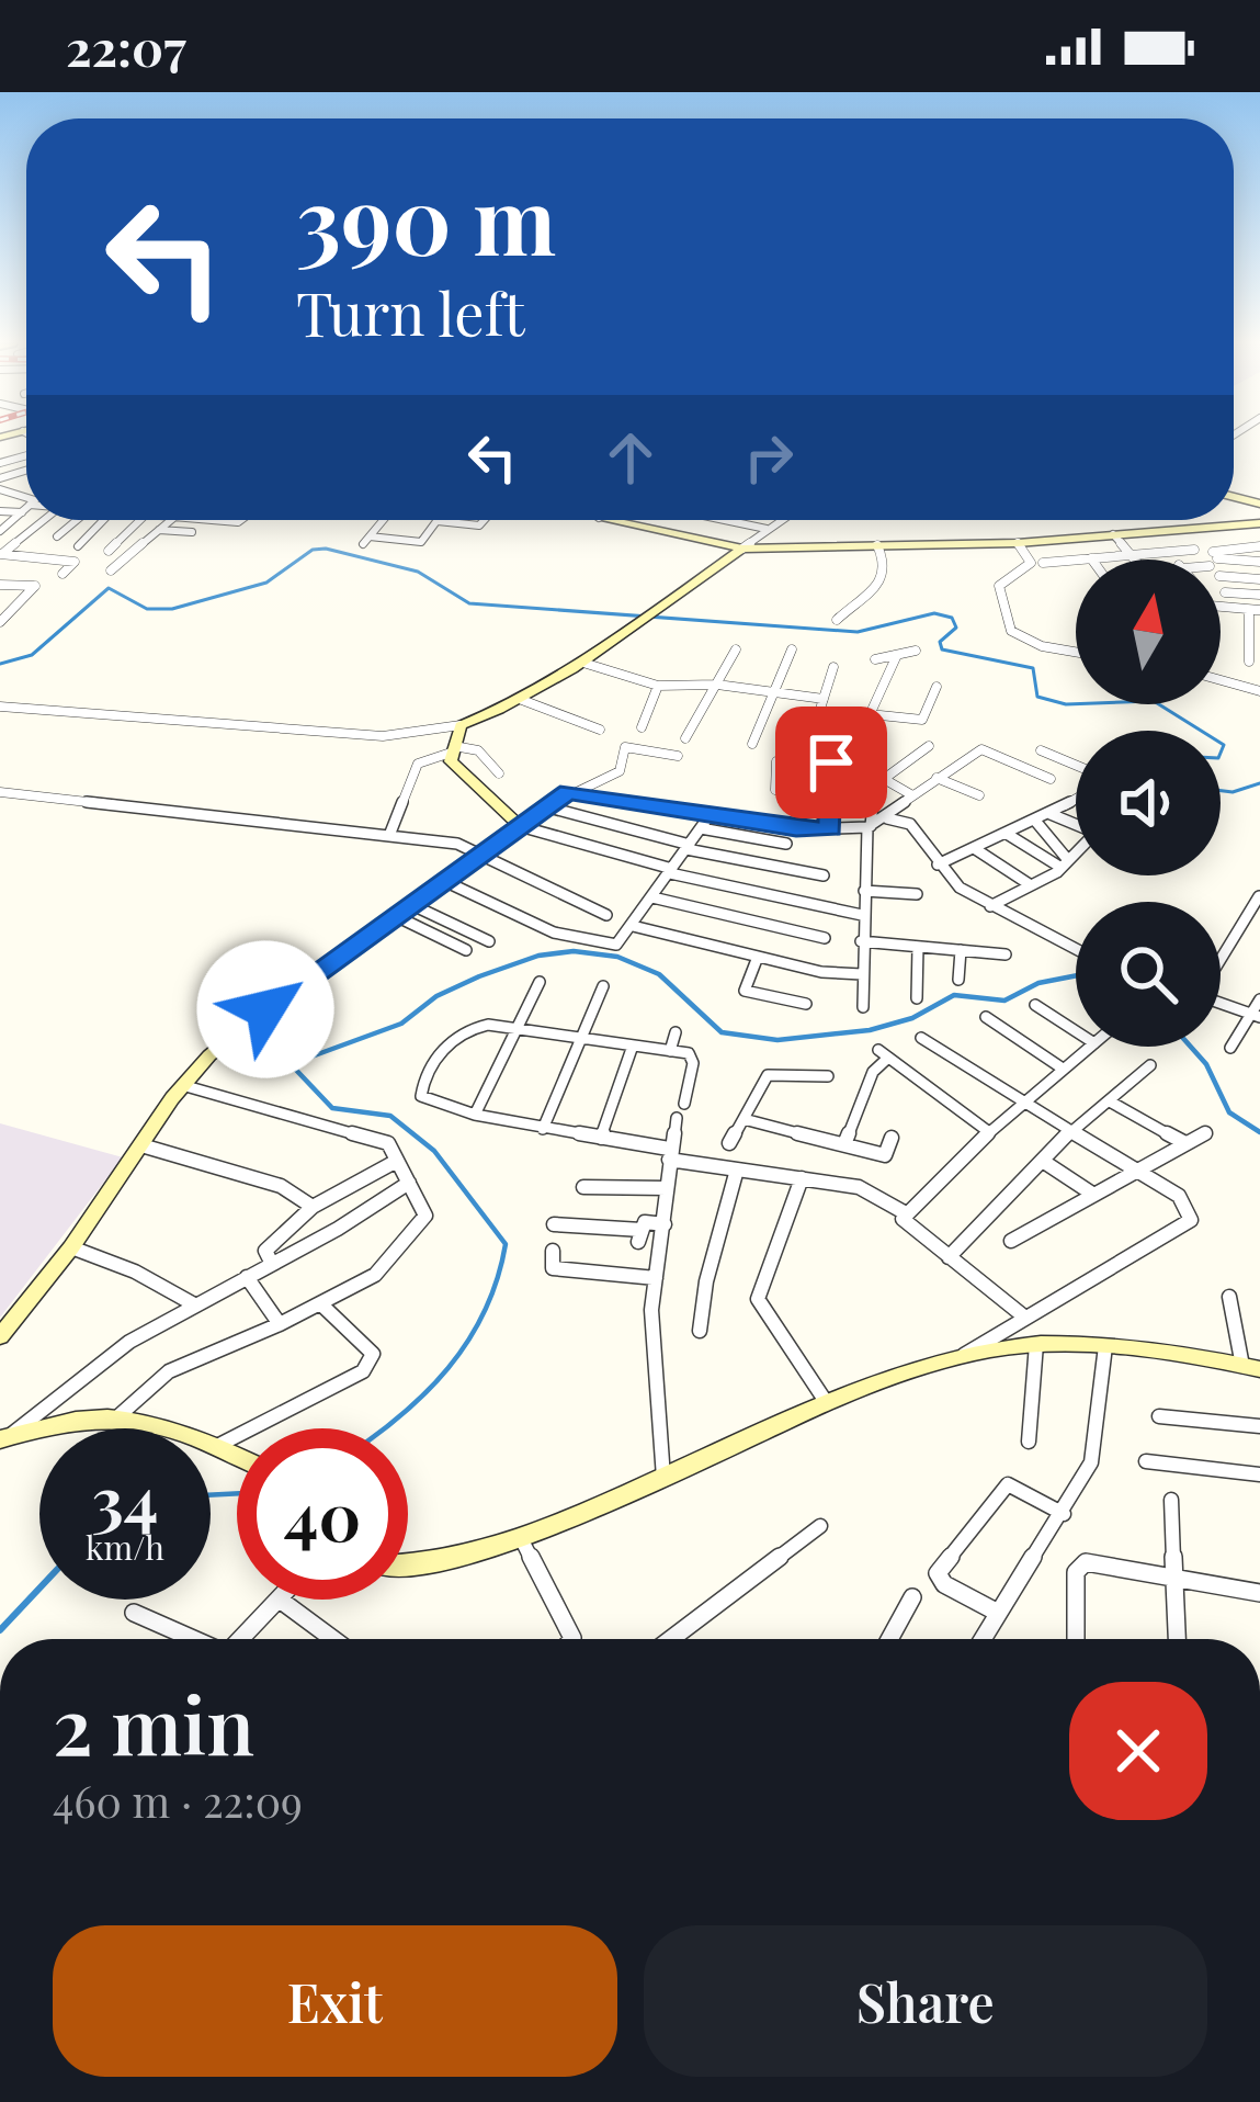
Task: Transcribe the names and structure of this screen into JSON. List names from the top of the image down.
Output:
{
  "north": "top",
  "page": {
    "status": "22:07",
    "turn": ["390 m", "Turn left"],
    "speed": "34 km/h",
    "limit": "40",
    "heading": ["2 min", "460 m · 22:09"],
    "buttons": ["Exit", "Share"]
  }
}
